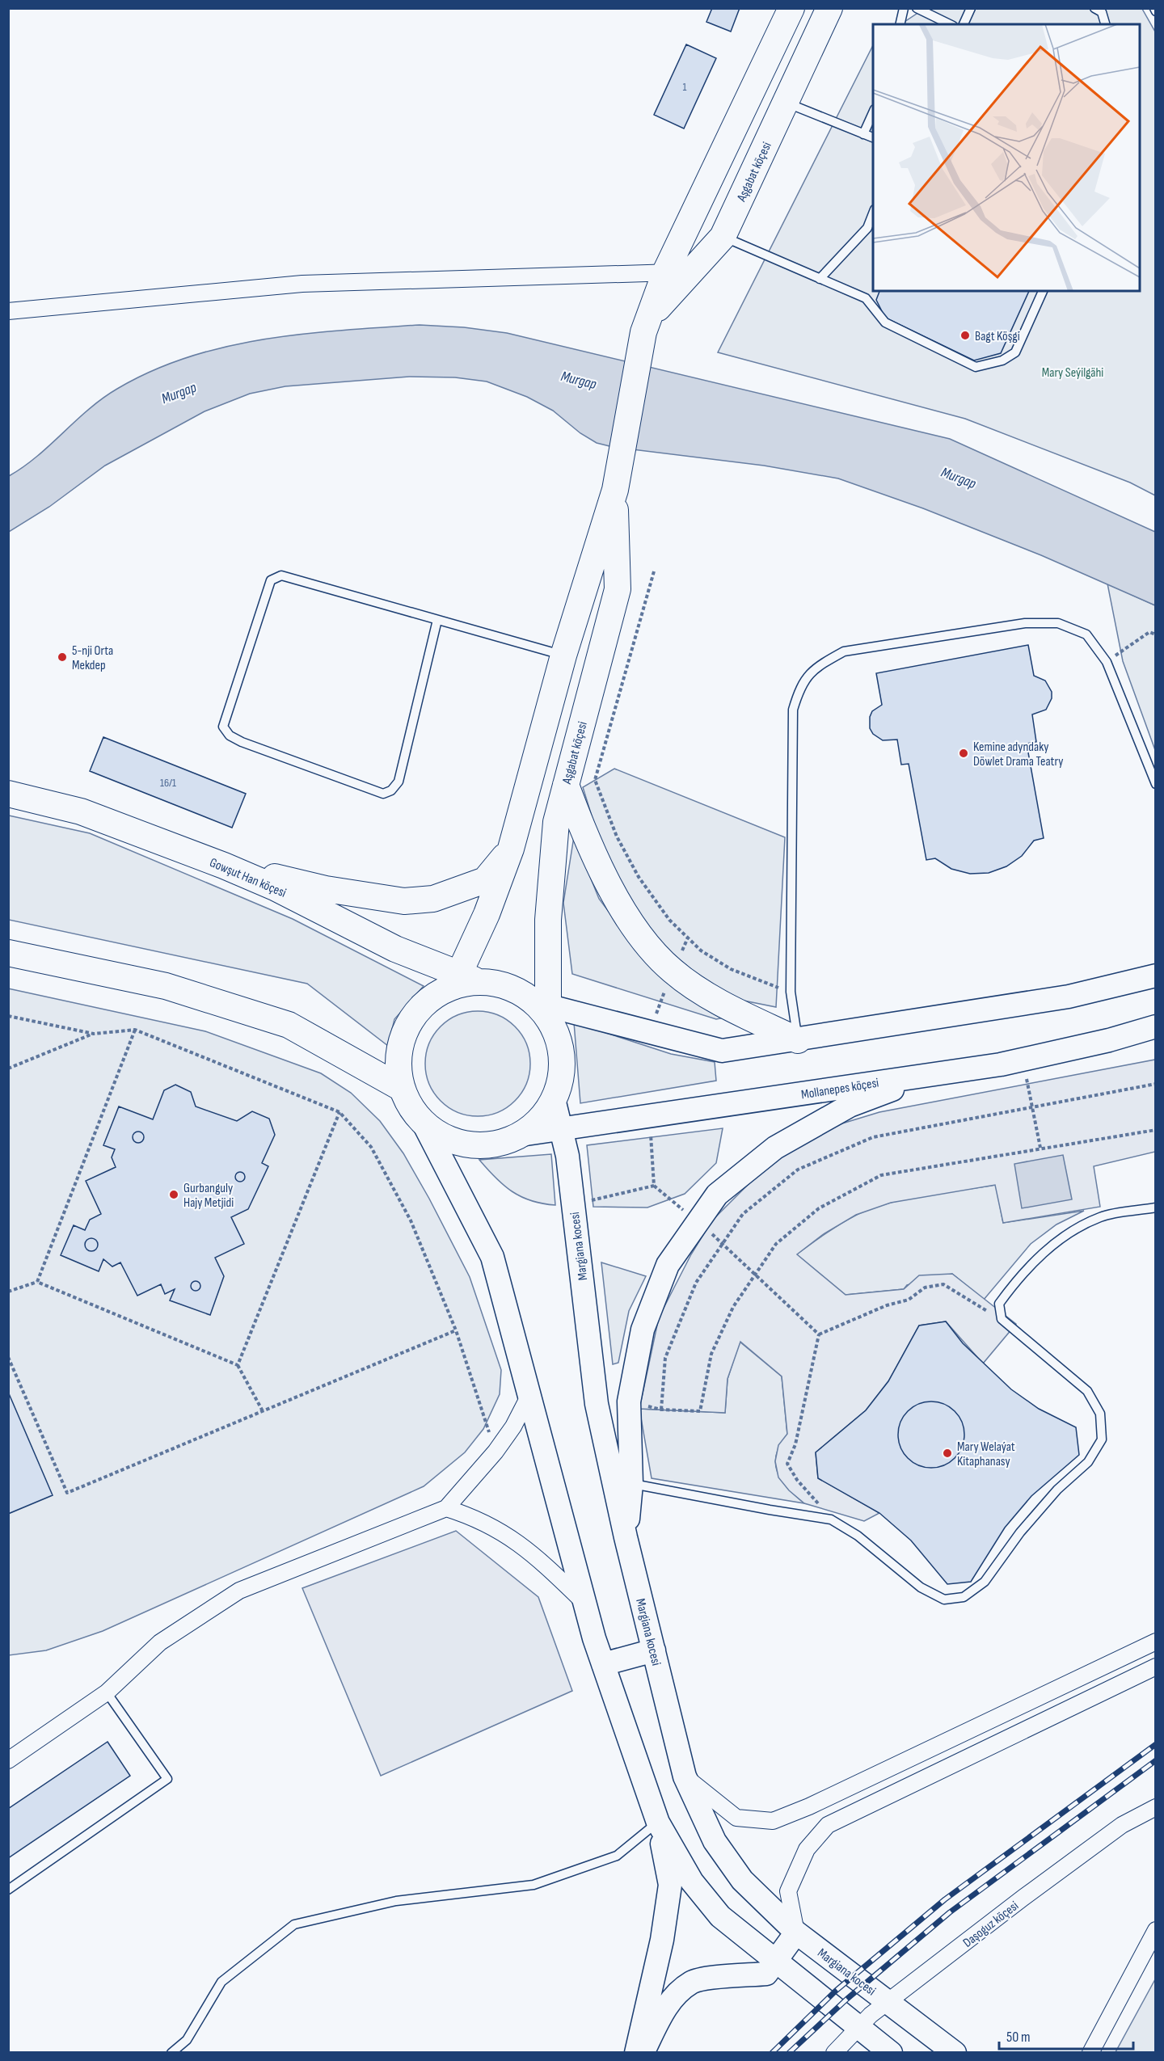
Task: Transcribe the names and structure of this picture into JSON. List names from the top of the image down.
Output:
{
  "streets": {
    "main road": [
      "Aşgabat köçesi",
      "Gowşut Han köçesi",
      "Mollanepes köçesi",
      "Margiana kocesi"
    ],
    "street": ["Daşoguz köçesi"]
  },
  "crossings": [
    ["Aşgabat köçesi", "Gowşut Han köçesi"],
    ["Aşgabat köçesi", "Mollanepes köçesi"],
    ["Aşgabat köçesi", "Margiana kocesi"],
    ["Gowşut Han köçesi", "Mollanepes köçesi"],
    ["Gowşut Han köçesi", "Margiana kocesi"],
    ["Mollanepes köçesi", "Margiana kocesi"],
    ["Margiana kocesi", "Daşoguz köçesi"]
  ],
  "water": ["Murgap"],
  "parks": ["Mary Seýilgähi"],
  "places": [
    "Bagt Köşgi",
    "5-nji Orta Mekdep",
    "Kemine adyndaky Döwlet Drama Teatry",
    "Gurbanguly Hajy Metjidi",
    "Mary Welaýat Kitaphanasy"
  ],
  "house_numbers": ["1", "16/1"],
  "scale_bar": "50 m"
}
